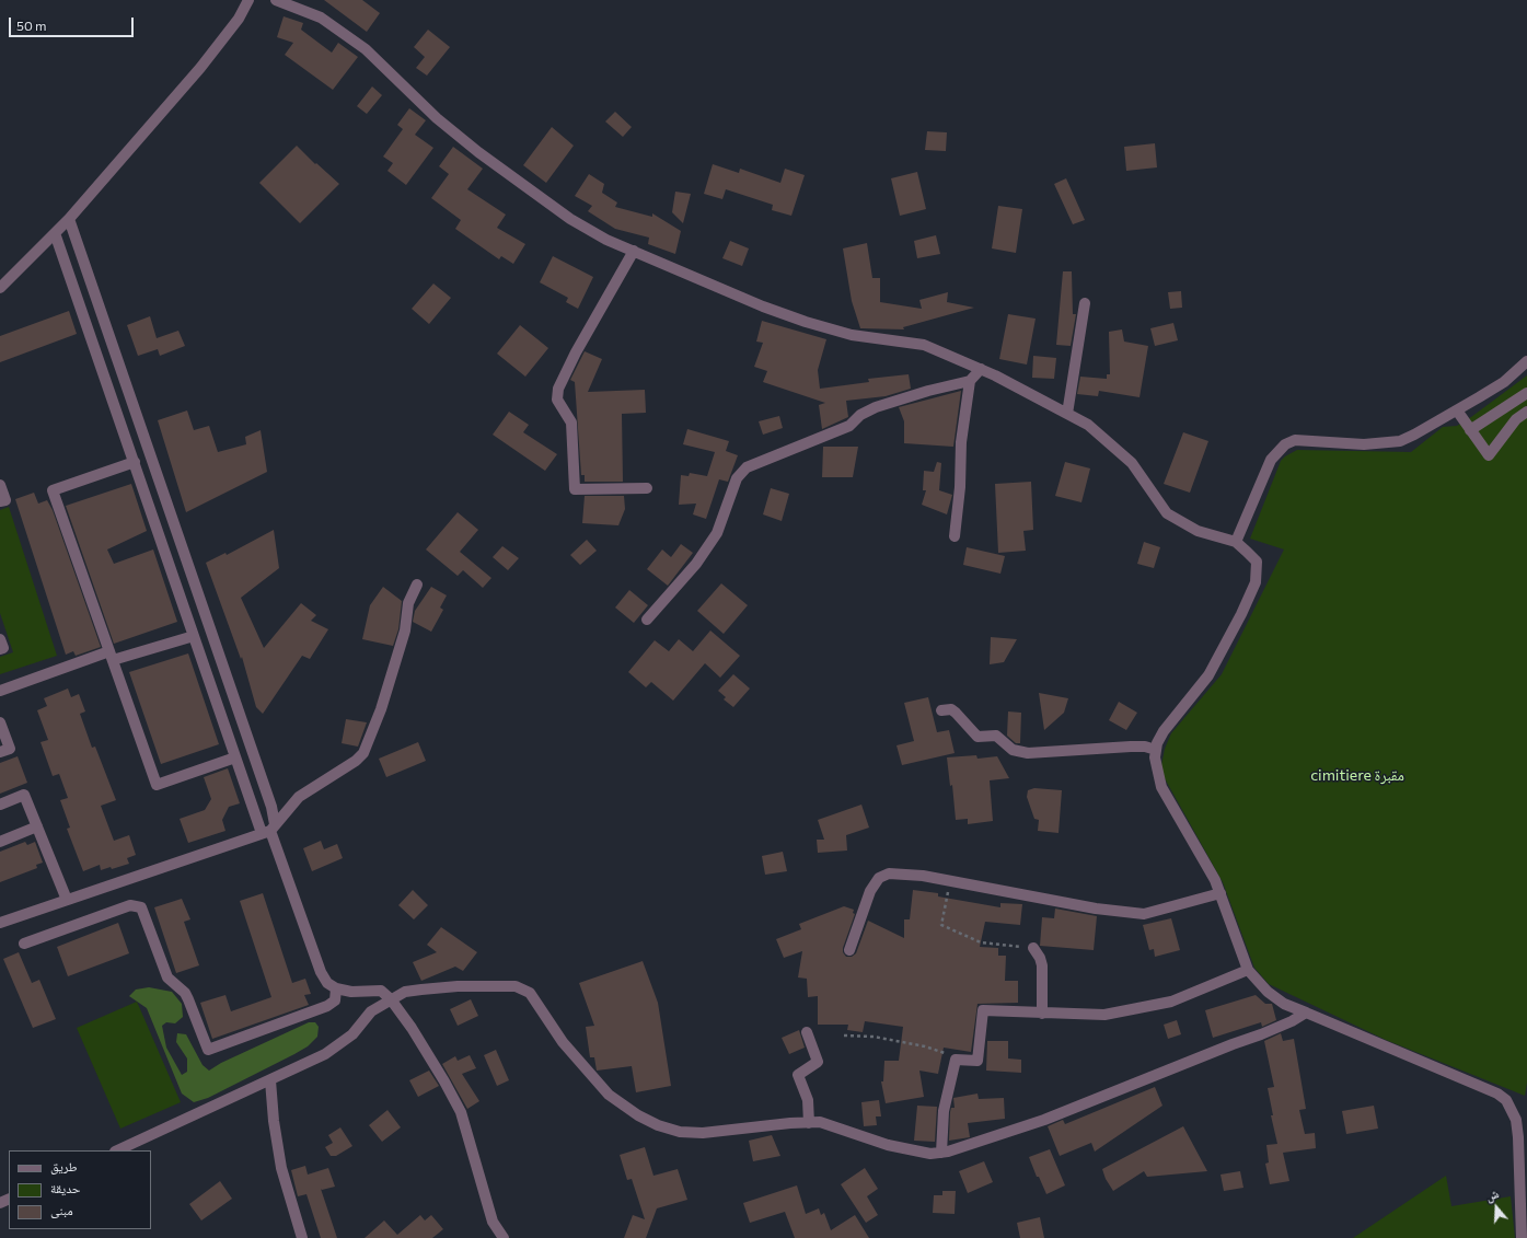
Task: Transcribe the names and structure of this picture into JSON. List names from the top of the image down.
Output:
{
  "parks": ["cimitiere مقبرة"],
  "legend": ["طريق", "حديقة", "مبنى"],
  "scale_bar": "50 m",
  "north": "top"
}
